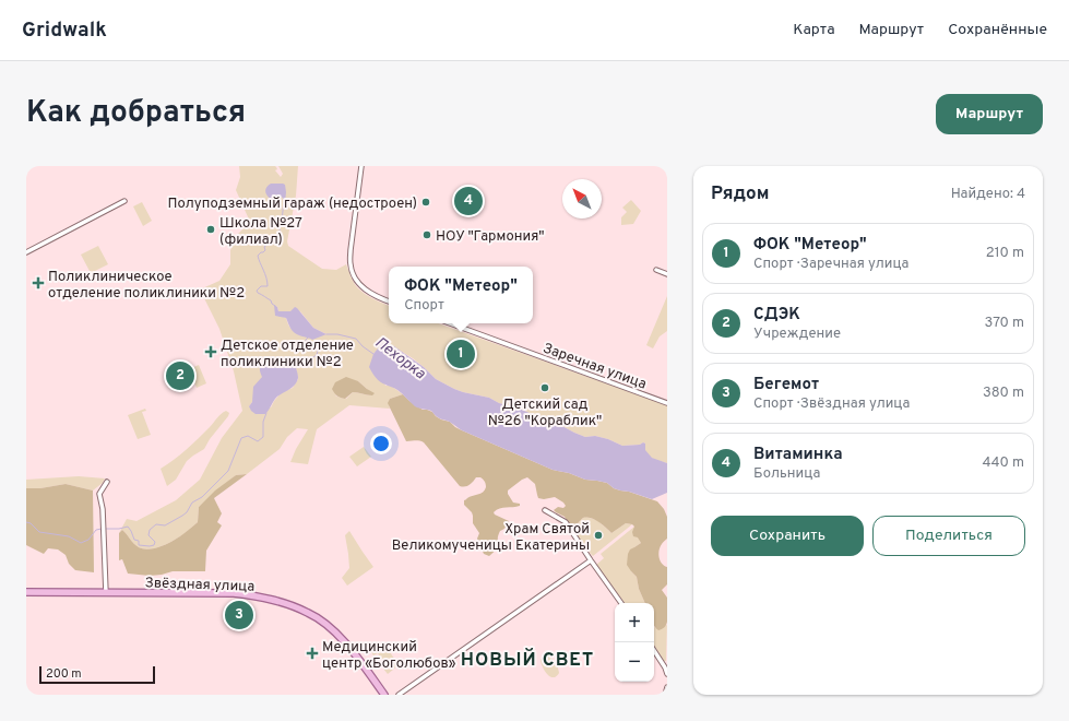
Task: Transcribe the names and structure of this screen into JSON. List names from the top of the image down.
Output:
{
  "streets": {
    "main road": ["Звёздная улица"],
    "street": ["Заречная улица"]
  },
  "districts": ["НОВЫЙ СВЕТ"],
  "water": ["Пехорка"],
  "places": {
    "other": [
      "Полуподземный гараж (недостроен)",
      "Школа №27 (филиал)",
      "НОУ \"Гармония\"",
      "Детский сад №26 \"Кораблик\"",
      "Храм Святой Великомученицы Екатерины"
    ],
    "health": ["Поликлиническое отделение поликлиники №2", "Детское отделение поликлиники №2", "Медицинский центр «Боголюбов»"]
  },
  "scale_bar": "200 m",
  "north": "top left",
  "page": {
    "header": "Gridwalk",
    "nav": ["Карта", "Маршрут", "Сохранённые"],
    "title": "Как добраться",
    "buttons": [
      "Маршрут",
      ["Сохранить", "Поделиться"]
    ],
    "heading": ["Рядом", "Найдено: 4"],
    "pins": [
      "4",
      "1",
      "2",
      "3"
    ],
    "list": [
      {
        "mark": "1",
        "name": "ФОК \"Метеор\"",
        "note": "Спорт · Заречная улица",
        "value": "210 m"
      },
      {
        "mark": "2",
        "name": "СДЭК",
        "note": "Учреждение",
        "value": "370 m"
      },
      {
        "mark": "3",
        "name": "Бегемот",
        "note": "Спорт · Звёздная улица",
        "value": "380 m"
      },
      {
        "mark": "4",
        "name": "Витаминка",
        "note": "Больница",
        "value": "440 m"
      }
    ],
    "popup": ["ФОК \"Метеор\"", "Спорт"],
    "map_buttons": ["+", "−"],
    "scale": "200 m"
  }
}
